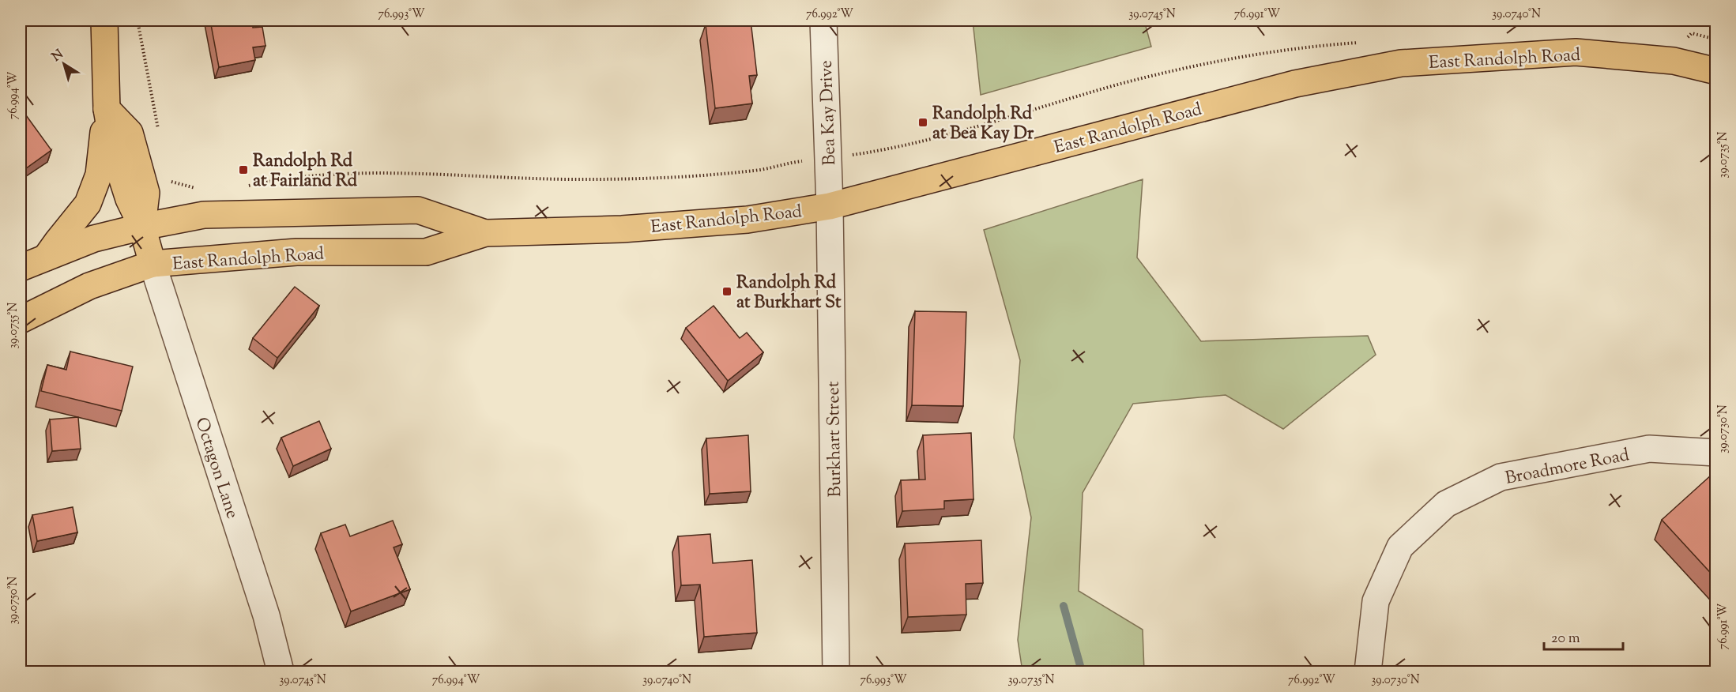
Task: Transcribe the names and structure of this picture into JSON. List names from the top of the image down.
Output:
{
  "streets": {
    "main road": ["East Randolph Road"],
    "street": [
      "Bea Kay Drive",
      "Burkhart Street",
      "Broadmore Road",
      "Octagon Lane"
    ]
  },
  "crossings": [
    ["East Randolph Road", "Bea Kay Drive"],
    ["East Randolph Road", "Burkhart Street"],
    ["East Randolph Road", "Octagon Lane"],
    ["Bea Kay Drive", "Burkhart Street"]
  ],
  "places": {
    "transit": ["Randolph Rd at Bea Kay Dr", "Randolph Rd at Fairland Rd", "Randolph Rd at Burkhart St"]
  },
  "scale_bar": "20 m",
  "north": "top left",
  "coordinates": [
    "76.993°W",
    "76.992°W",
    "39.0745°N",
    "76.991°W",
    "39.0740°N",
    "76.994°W",
    "39.0735°N",
    "39.0755°N",
    "39.0730°N",
    "39.0750°N"
  ]
}
